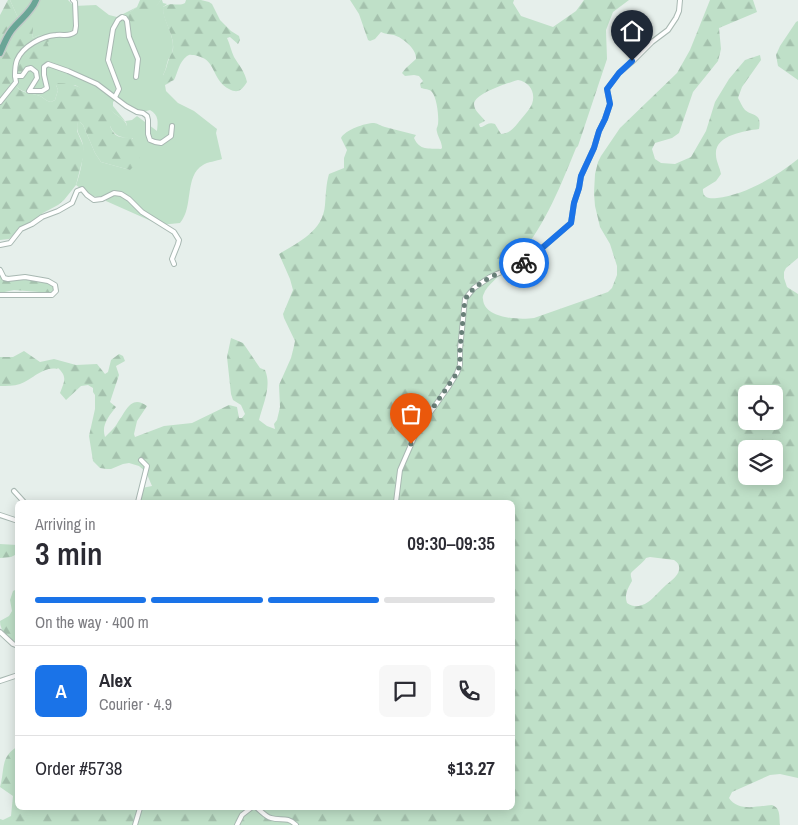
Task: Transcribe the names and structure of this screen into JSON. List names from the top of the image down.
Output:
{
  "page": {
    "heading": ["3 min", "Arriving in", "09:30–09:35"],
    "panel": [
      "Alex",
      "Courier · 4.9",
      "Order #5738",
      "$13.27"
    ],
    "bar": "On the way · 400 m",
    "round": "A"
  }
}
